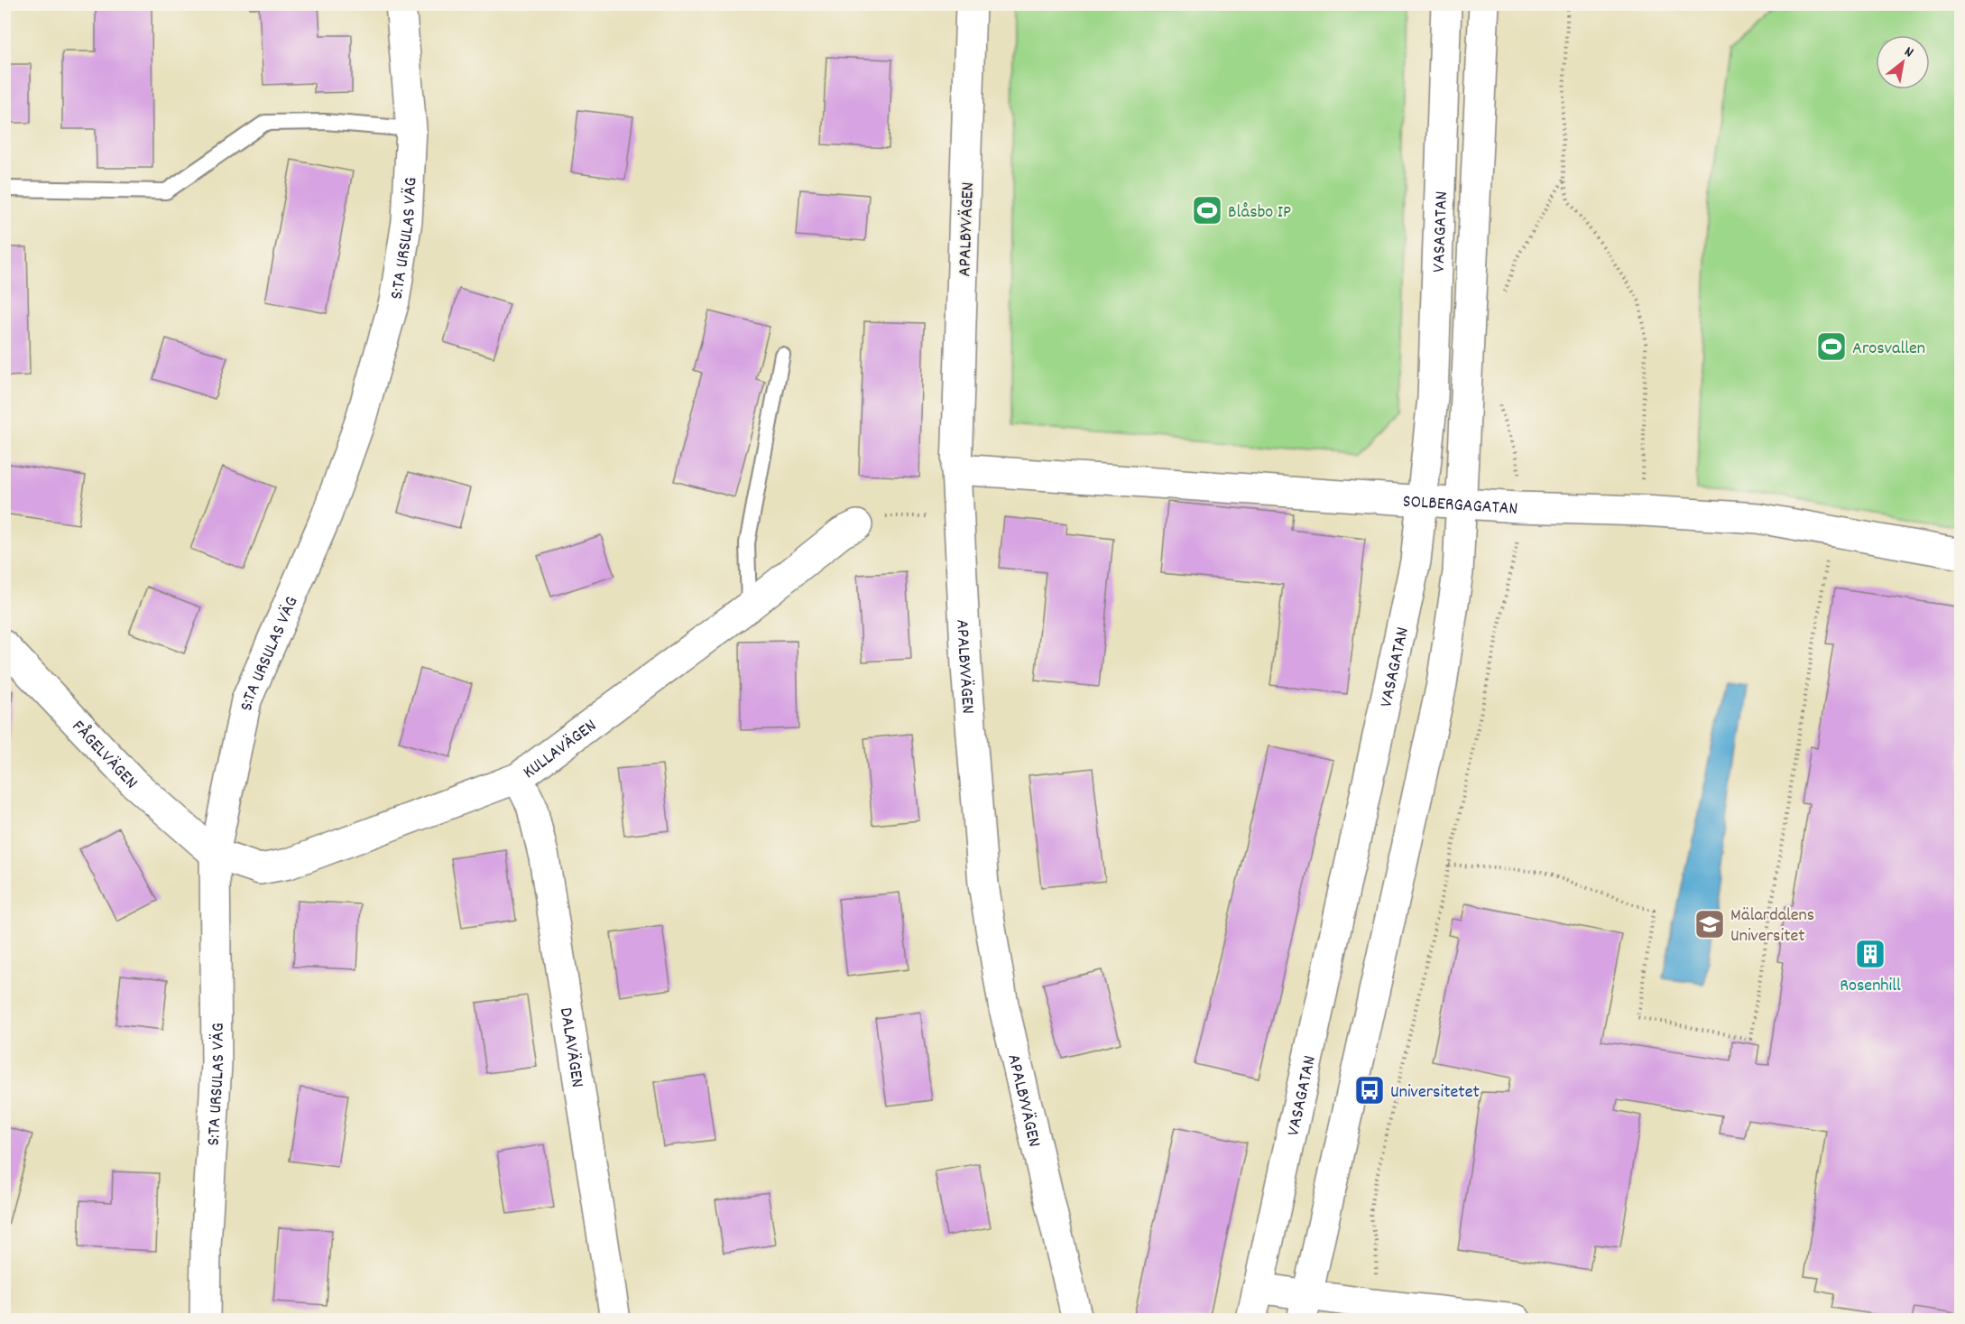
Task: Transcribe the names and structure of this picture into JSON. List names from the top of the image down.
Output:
{
  "streets": {
    "street": [
      "APALBYVÄGEN",
      "VASAGATAN",
      "S:TA URSULAS VÄG",
      "SOLBERGAGATAN",
      "KULLAVÄGEN",
      "FÅGELVÄGEN",
      "DALAVÄGEN"
    ]
  },
  "crossings": [
    ["APALBYVÄGEN", "SOLBERGAGATAN"],
    ["VASAGATAN", "SOLBERGAGATAN"],
    ["S:TA URSULAS VÄG", "KULLAVÄGEN"],
    ["S:TA URSULAS VÄG", "FÅGELVÄGEN"],
    ["KULLAVÄGEN", "FÅGELVÄGEN"],
    ["KULLAVÄGEN", "DALAVÄGEN"]
  ],
  "places": {
    "sports": ["Blåsbo IP", "Arosvallen"],
    "school or university": ["Mälardalens Universitet"],
    "building": ["Rosenhill"],
    "bus stop": ["Universitetet"]
  },
  "north": "top right"
}
